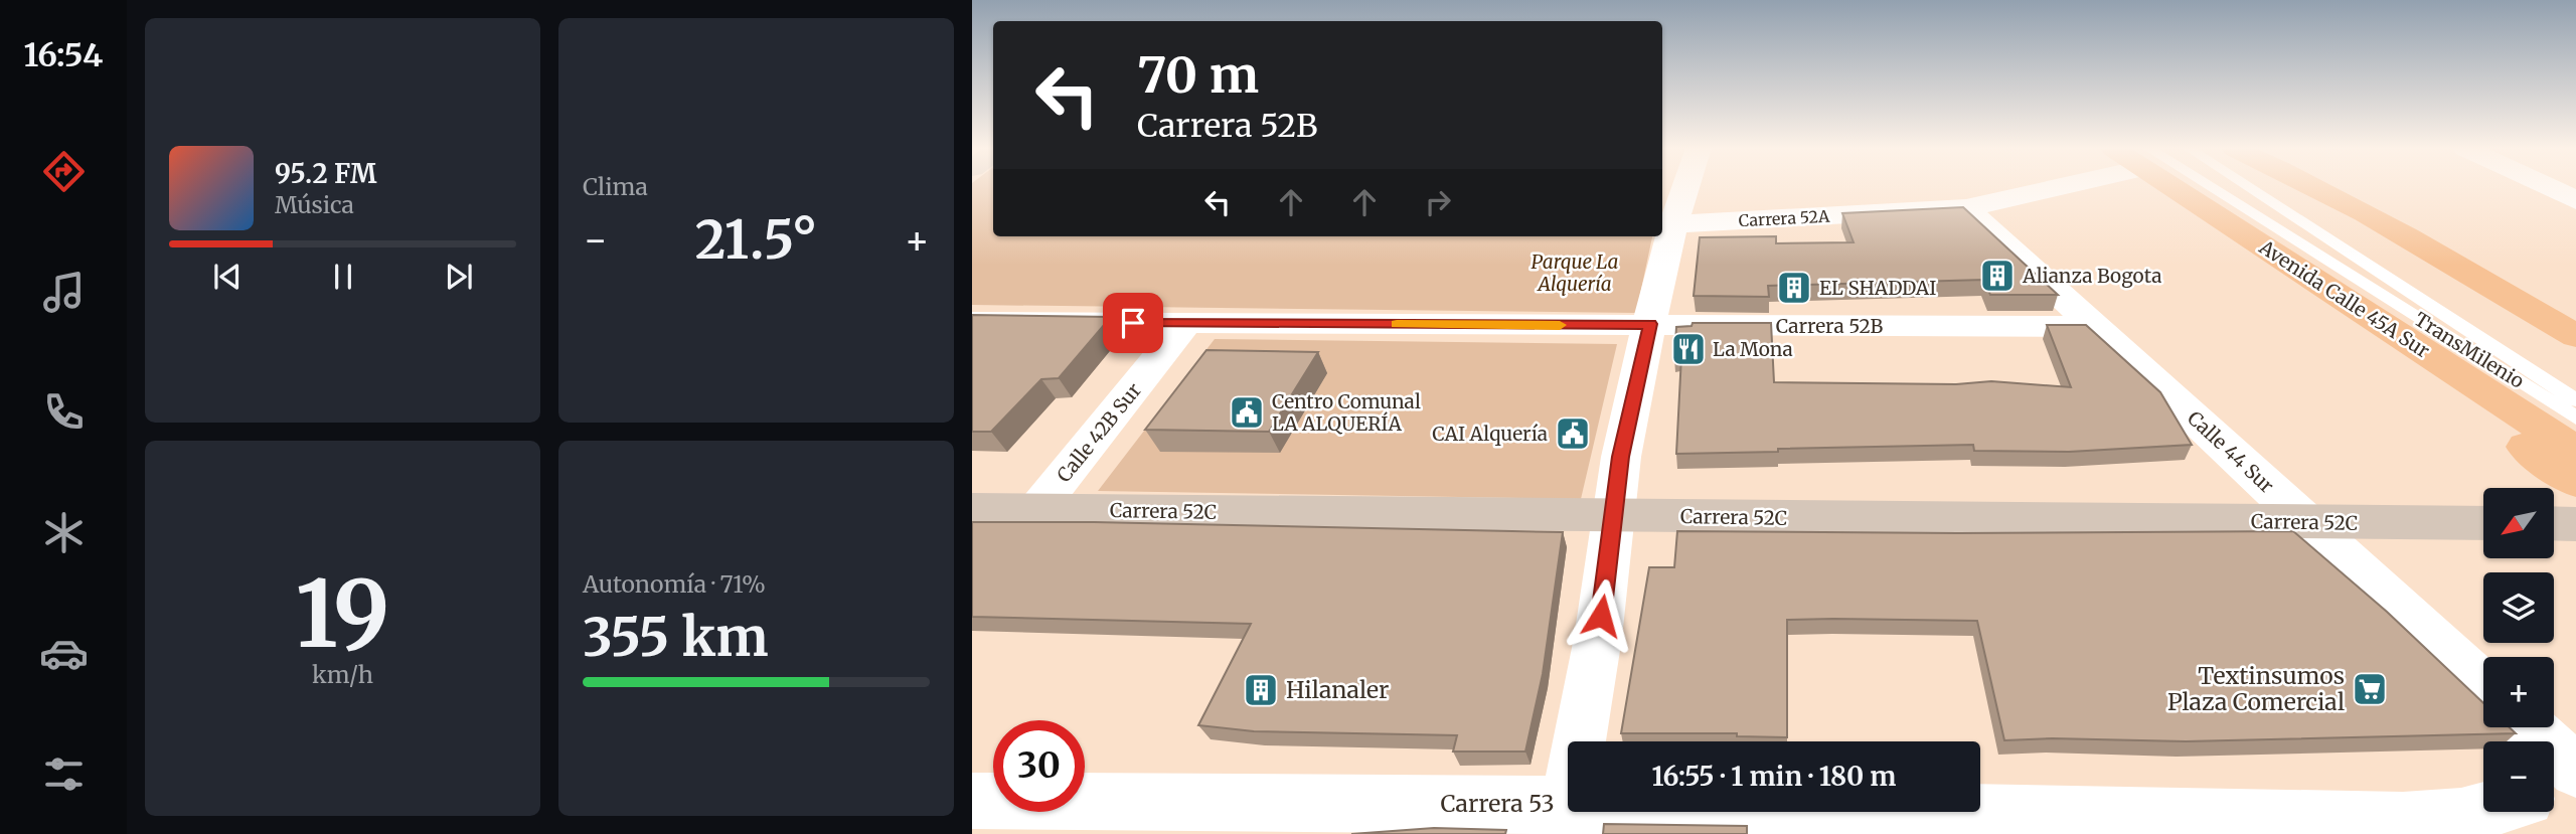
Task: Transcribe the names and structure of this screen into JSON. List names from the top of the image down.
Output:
{
  "streets": {
    "highway": ["Avenida Calle 45A Sur"],
    "street": [
      "Carrera 52A",
      "Carrera 52B",
      "Calle 42B Sur",
      "Calle 44 Sur",
      "Carrera 52C",
      "Carrera 53"
    ],
    "lane": ["TransMilenio"]
  },
  "crossings": [
    ["Carrera 52A", "Calle 44 Sur"],
    ["Carrera 52B", "Calle 42B Sur"],
    ["Carrera 52B", "Calle 44 Sur"],
    ["Calle 42B Sur", "Carrera 52C"],
    ["Calle 44 Sur", "Carrera 52C"]
  ],
  "parks": ["Parque La Alquería"],
  "places": {
    "building": ["Alianza Bogota", "EL SHADDAI", "Hilanaler"],
    "restaurant": ["La Mona"],
    "public building": ["Centro Comunal LA ALQUERÍA", "CAI Alquería"],
    "supermarket": ["Textinsumos Plaza Comercial"]
  },
  "north": "bottom left",
  "page": {
    "tabs": "16:54",
    "tile": [
      "Clima",
      ["19", "km/h"],
      ["Autonomía · 71%", "355 km"]
    ],
    "turn": ["70 m", "Carrera 52B"],
    "song": ["95.2 FM", "Música"],
    "heat": ["−", "21.5°", "+"],
    "map_buttons": ["+", "−"],
    "limit": "30",
    "trip": "16:55 · 1 min · 180 m"
  }
}
